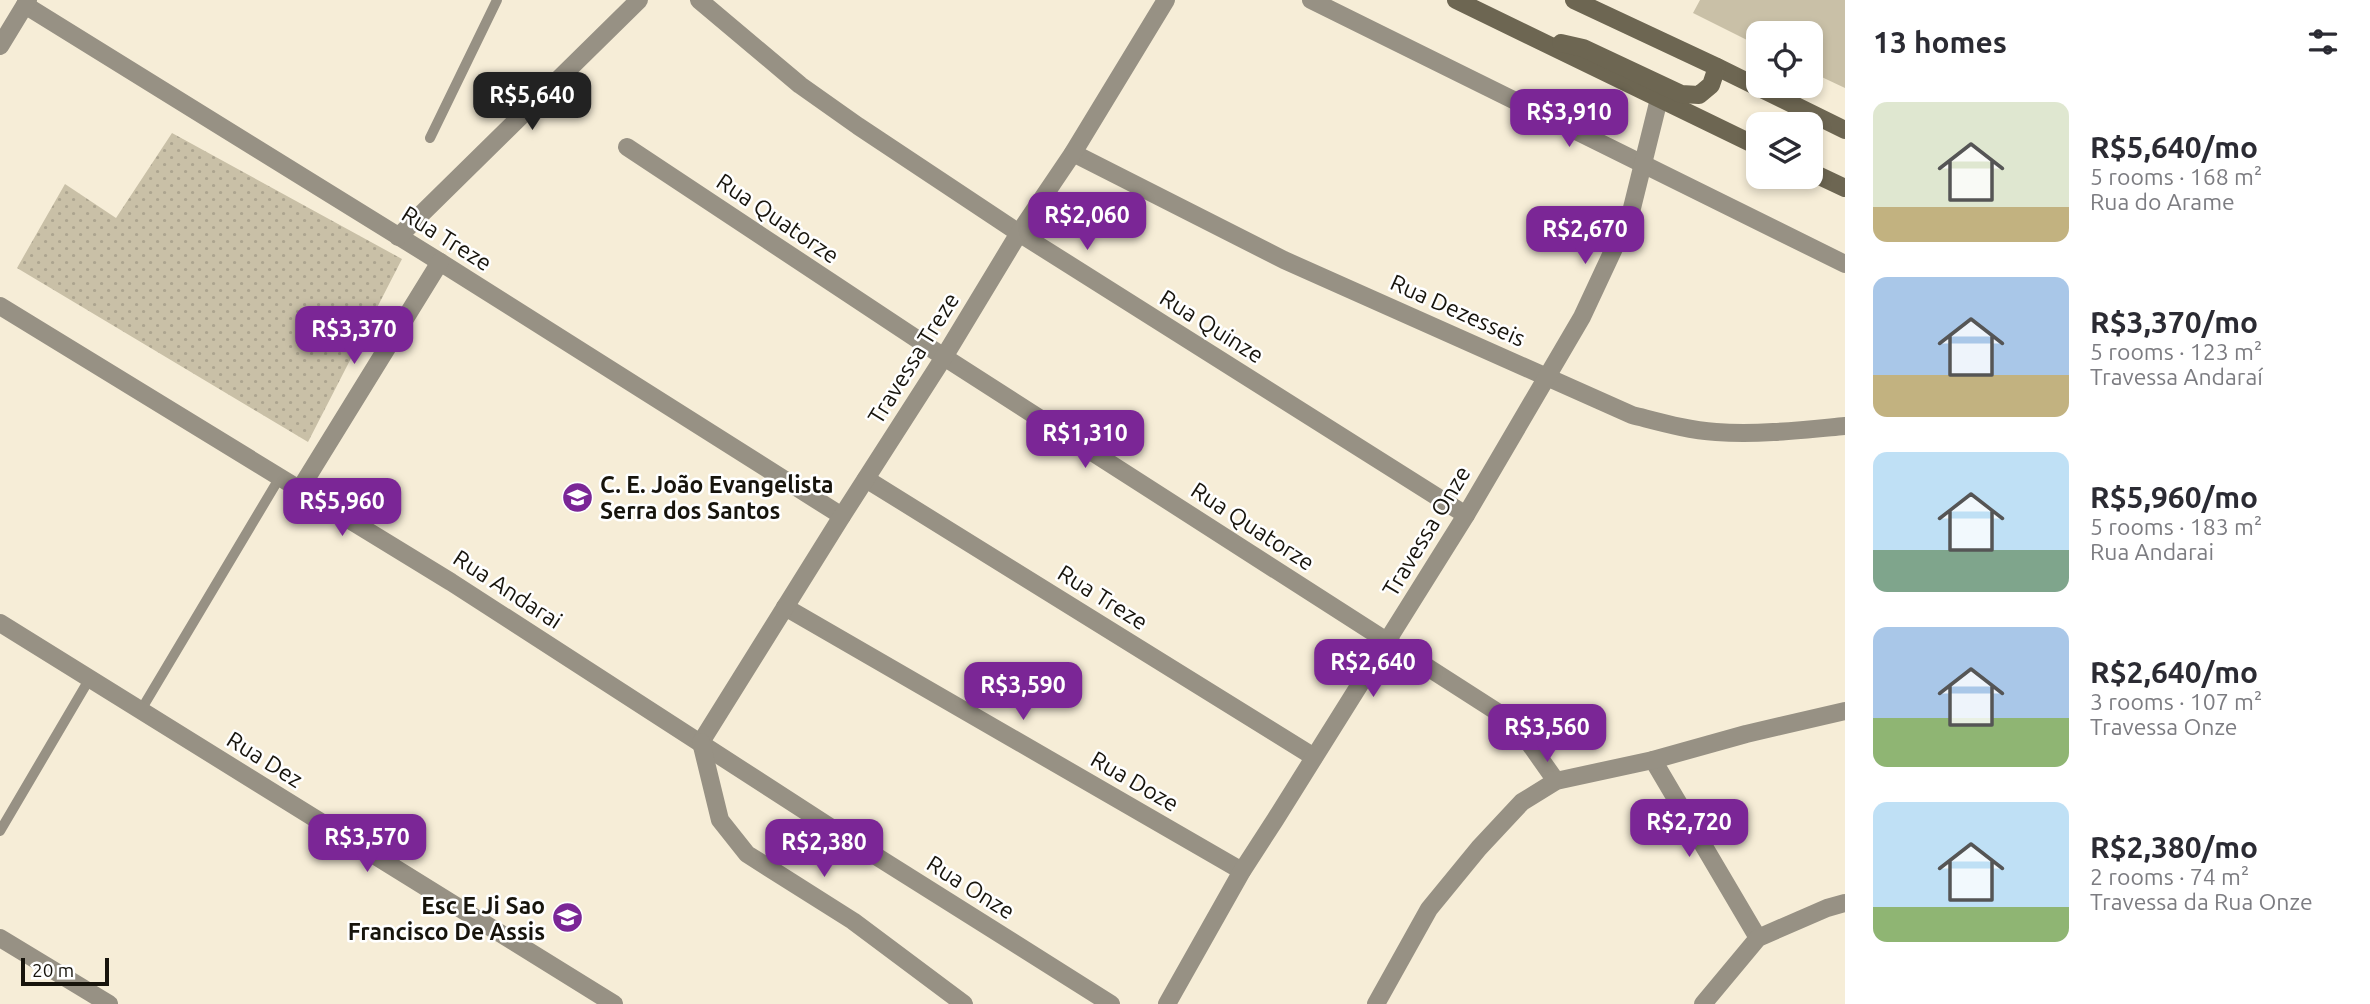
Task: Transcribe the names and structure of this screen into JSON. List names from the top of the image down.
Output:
{
  "streets": {
    "street": [
      "Rua Quatorze",
      "Rua Treze",
      "Rua Dezesseis",
      "Rua Quinze",
      "Travessa Treze",
      "Travessa Onze",
      "Rua Andarai",
      "Rua Dez",
      "Rua Doze",
      "Rua Onze"
    ]
  },
  "crossings": [
    ["Rua Quatorze", "Travessa Treze"],
    ["Rua Quatorze", "Travessa Onze"],
    ["Rua Treze", "Travessa Treze"],
    ["Rua Treze", "Travessa Onze"],
    ["Rua Dezesseis", "Travessa Treze"],
    ["Rua Dezesseis", "Travessa Onze"],
    ["Rua Quinze", "Travessa Treze"],
    ["Rua Quinze", "Travessa Onze"],
    ["Travessa Treze", "Rua Andarai"],
    ["Travessa Treze", "Rua Doze"],
    ["Travessa Treze", "Rua Onze"],
    ["Travessa Onze", "Rua Doze"],
    ["Rua Andarai", "Rua Onze"]
  ],
  "places": {
    "school or university": ["C. E. João Evangelista Serra dos Santos", "Esc E Ji Sao Francisco De Assis"]
  },
  "scale_bar": "20 m",
  "page": {
    "heading": "13 homes",
    "price": [
      "R$5,640",
      "R$3,910",
      "R$2,060",
      "R$2,670",
      "R$3,370",
      "R$1,310",
      "R$5,960",
      "R$2,640",
      "R$3,590",
      "R$3,560",
      "R$2,720",
      "R$3,570",
      "R$2,380"
    ],
    "list": [
      {
        "name": "R$5,640/mo",
        "note": "5 rooms · 168 m² · Rua do Arame"
      },
      {
        "name": "R$3,370/mo",
        "note": "5 rooms · 123 m² · Travessa Andaraí"
      },
      {
        "name": "R$5,960/mo",
        "note": "5 rooms · 183 m² · Rua Andarai"
      },
      {
        "name": "R$2,640/mo",
        "note": "3 rooms · 107 m² · Travessa Onze"
      },
      {
        "name": "R$2,380/mo",
        "note": "2 rooms · 74 m² · Travessa da Rua Onze"
      }
    ],
    "scale": "20 m"
  }
}
